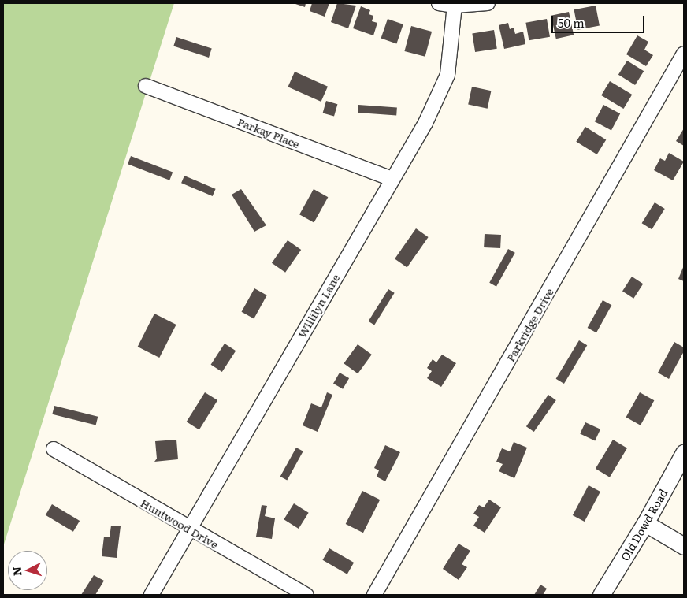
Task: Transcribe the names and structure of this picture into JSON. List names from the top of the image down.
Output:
{
  "streets": {
    "street": [
      "Parkay Place",
      "Willilyn Lane",
      "Parkridge Drive",
      "Huntwood Drive",
      "Old Dowd Road"
    ]
  },
  "crossings": [
    ["Parkay Place", "Willilyn Lane"],
    ["Willilyn Lane", "Huntwood Drive"]
  ],
  "scale_bar": "50 m",
  "north": "left"
}
